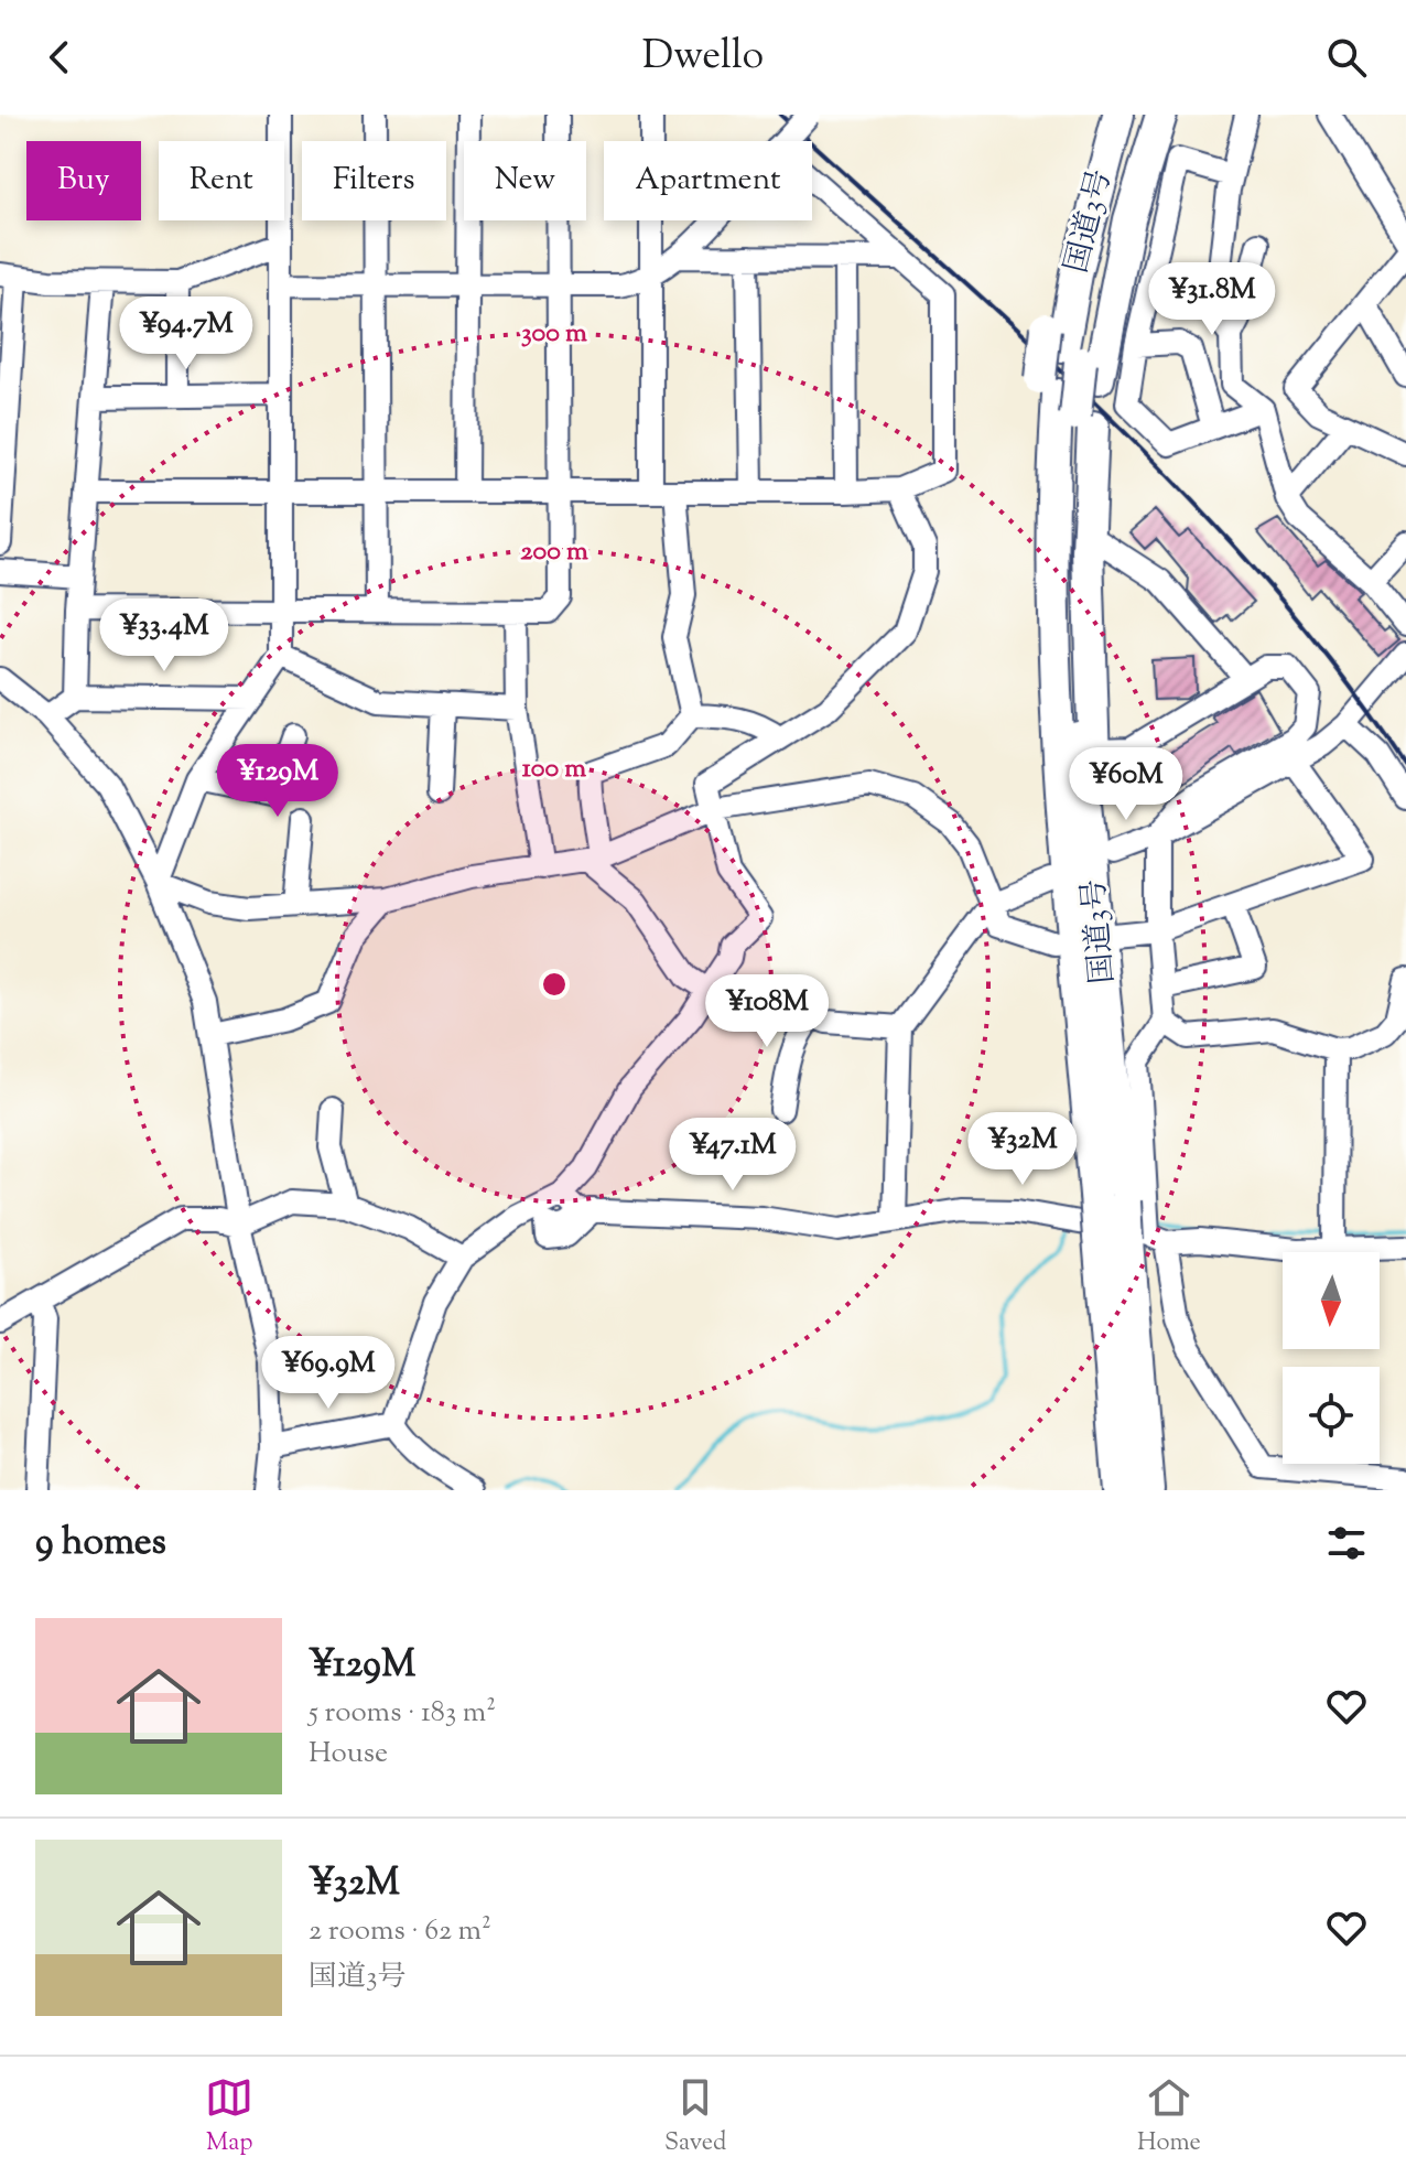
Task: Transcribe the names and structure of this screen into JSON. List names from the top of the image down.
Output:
{
  "streets": {
    "highway": ["国道3号"]
  },
  "north": "bottom",
  "page": {
    "header": "Dwello",
    "chip": [
      "Buy",
      "Rent",
      "Filters",
      "New",
      "Apartment"
    ],
    "price": [
      "¥31.8M",
      "¥94.7M",
      "¥33.4M",
      "¥129M",
      "¥60M",
      "¥108M",
      "¥32M",
      "¥47.1M",
      "¥69.9M"
    ],
    "heading": "9 homes",
    "list": [
      {
        "name": "¥129M",
        "note": "5 rooms · 183 m² · House"
      },
      {
        "name": "¥32M",
        "note": "2 rooms · 62 m² · 国道3号"
      }
    ],
    "tabs": ["Map", "Saved", "Home"]
  },
  "rings": ["300 m", "200 m", "100 m"]
}
